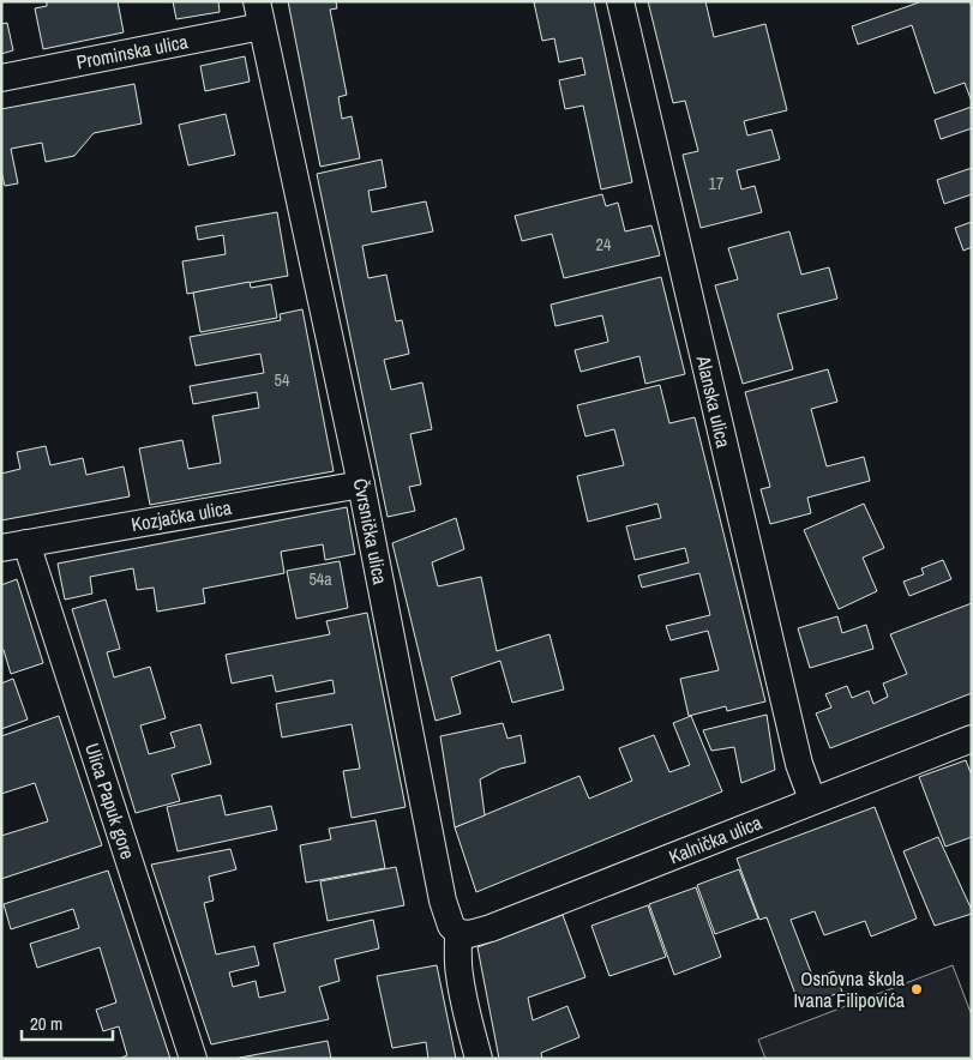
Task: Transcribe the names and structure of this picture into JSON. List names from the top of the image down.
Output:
{
  "streets": {
    "street": [
      "Prominska ulica",
      "Alanska ulica",
      "Kozjačka ulica",
      "Čvrsnička ulica",
      "Ulica Papuk gore",
      "Kalnička ulica"
    ]
  },
  "crossings": [
    ["Prominska ulica", "Čvrsnička ulica"],
    ["Alanska ulica", "Kalnička ulica"],
    ["Kozjačka ulica", "Čvrsnička ulica"],
    ["Kozjačka ulica", "Ulica Papuk gore"],
    ["Čvrsnička ulica", "Kalnička ulica"]
  ],
  "places": ["Osnovna škola Ivana Filipovića"],
  "house_numbers": [
    "17",
    "24",
    "54",
    "54a"
  ],
  "scale_bar": "20 m"
}
